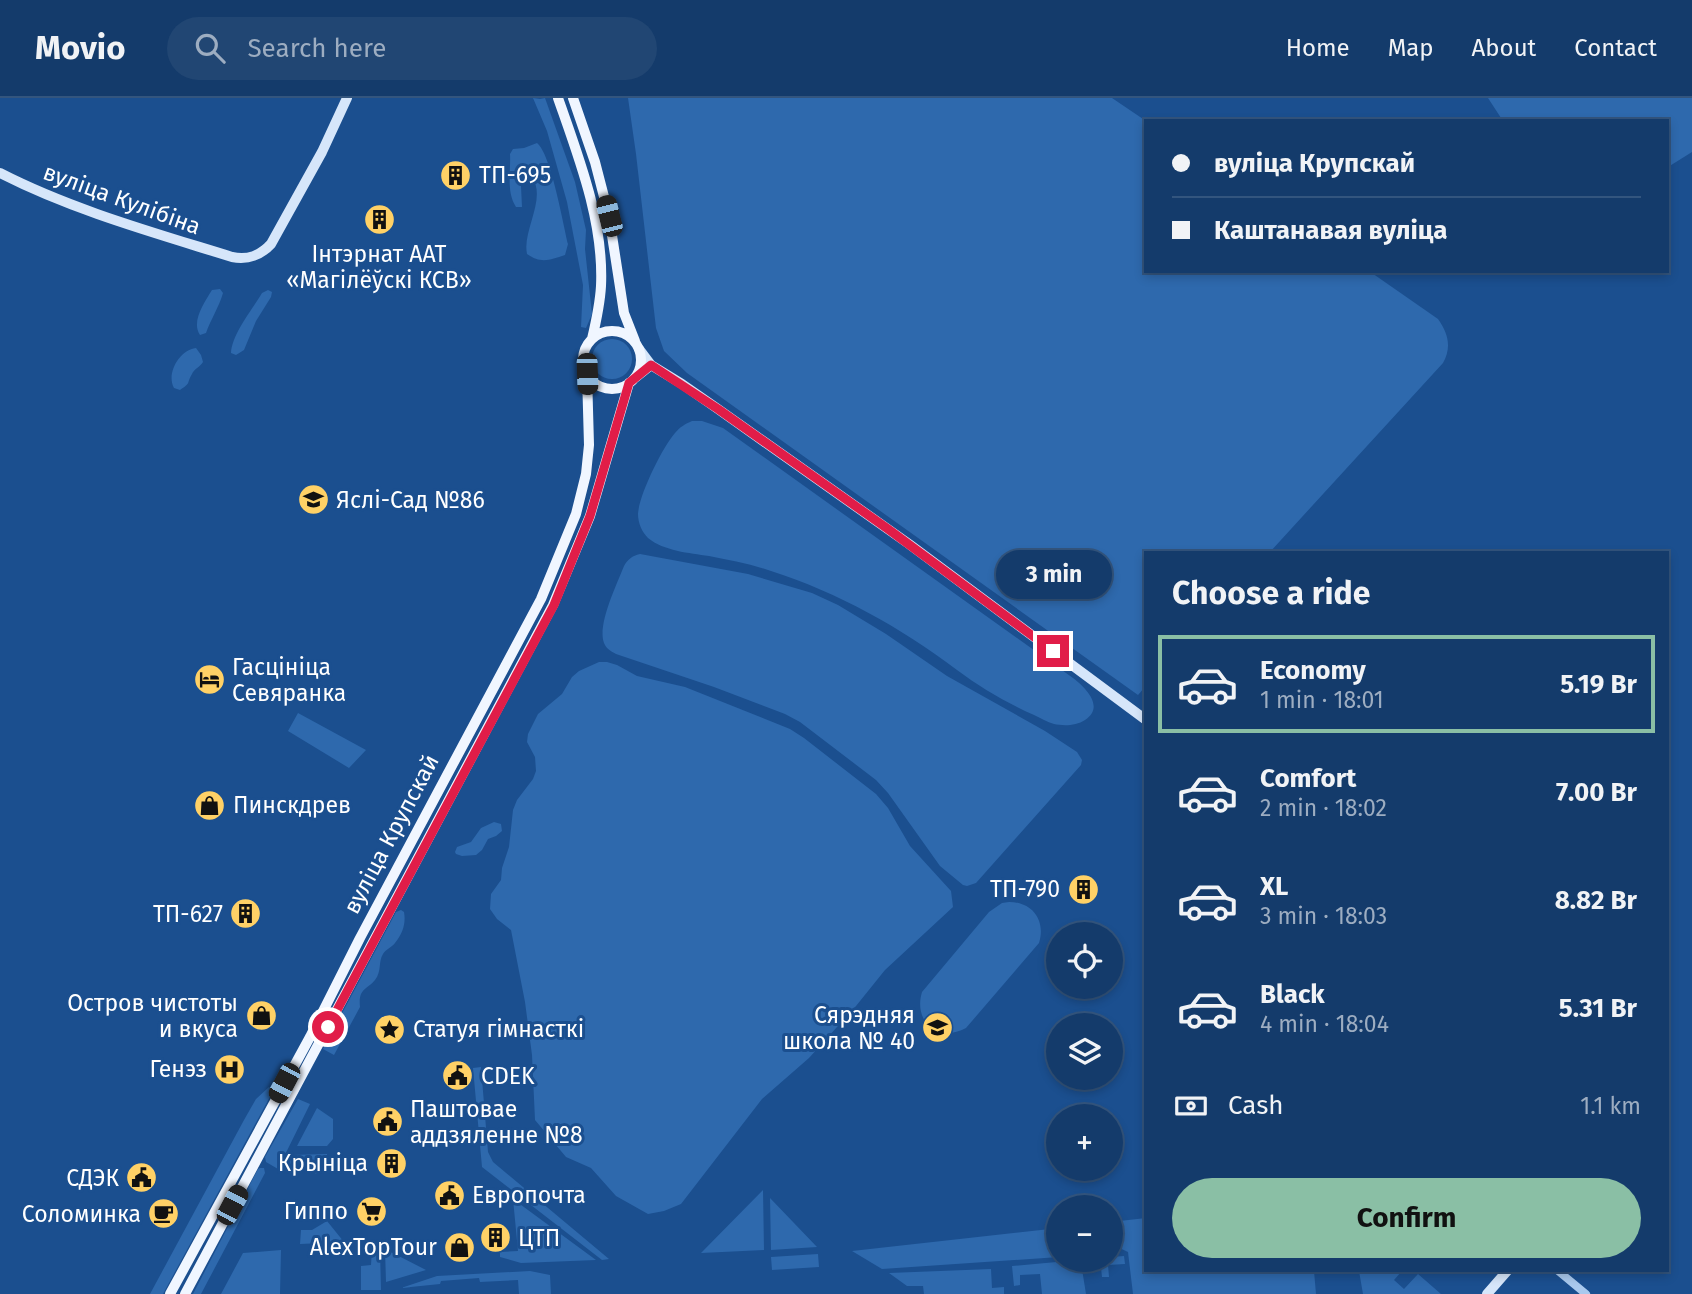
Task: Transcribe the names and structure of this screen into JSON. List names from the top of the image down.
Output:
{
  "streets": {
    "main road": ["вуліца Кулібіна", "вуліца Крупскай"]
  },
  "places": {
    "building": [
      "ТП-695",
      "Інтэрнат ААТ «Магілёўскі КСВ»",
      "ТП-790",
      "ТП-627",
      "Крыніца",
      "ЦТП"
    ],
    "school or university": ["Яслі-Сад №86", "Сярэдняя школа № 40"],
    "hotel": ["Гасцініца Севяранка"],
    "shop": ["Пинскдрев", "Остров чистоты и вкуса", "AlexTopTour"],
    "place": ["Статуя гімнасткі"],
    "hospital": ["Генэз"],
    "public building": [
      "CDEK",
      "Паштовае аддзяленне №8",
      "СДЭК",
      "Европочта"
    ],
    "supermarket": ["Гиппо"],
    "cafe": ["Соломинка"]
  },
  "page": {
    "header": "Movio",
    "search": "Search here",
    "nav": [
      "Home",
      "Map",
      "About",
      "Contact"
    ],
    "banner": ["вуліца Крупскай", "Каштанавая вуліца"],
    "bubble": "3 min",
    "heading": "Choose a ride",
    "list": [
      {
        "name": "Economy",
        "note": "1 min · 18:01",
        "value": "5.19 Br"
      },
      {
        "name": "Comfort",
        "note": "2 min · 18:02",
        "value": "7.00 Br"
      },
      {
        "name": "XL",
        "note": "3 min · 18:03",
        "value": "8.82 Br"
      },
      {
        "name": "Black",
        "note": "4 min · 18:04",
        "value": "5.31 Br"
      }
    ],
    "map_buttons": ["+", "−"],
    "pay": ["Cash", "1.1 km"],
    "buttons": "Confirm"
  }
}
